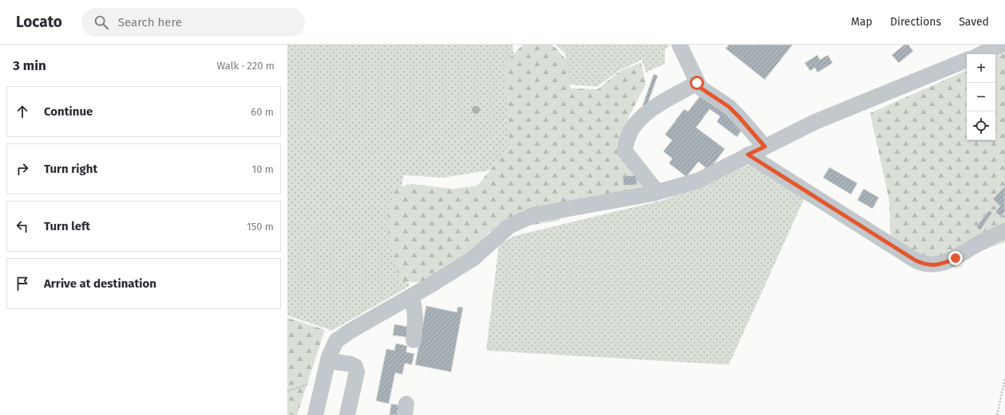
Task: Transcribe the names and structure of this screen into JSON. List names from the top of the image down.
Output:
{
  "page": {
    "header": "Locato",
    "search": "Search here",
    "nav": ["Map", "Directions", "Saved"],
    "heading": ["3 min", "Walk · 220 m"],
    "map_buttons": ["+", "−"],
    "list": [
      ["Continue", "60 m"],
      ["Turn right", "10 m"],
      ["Turn left", "150 m"],
      "Arrive at destination"
    ]
  }
}
